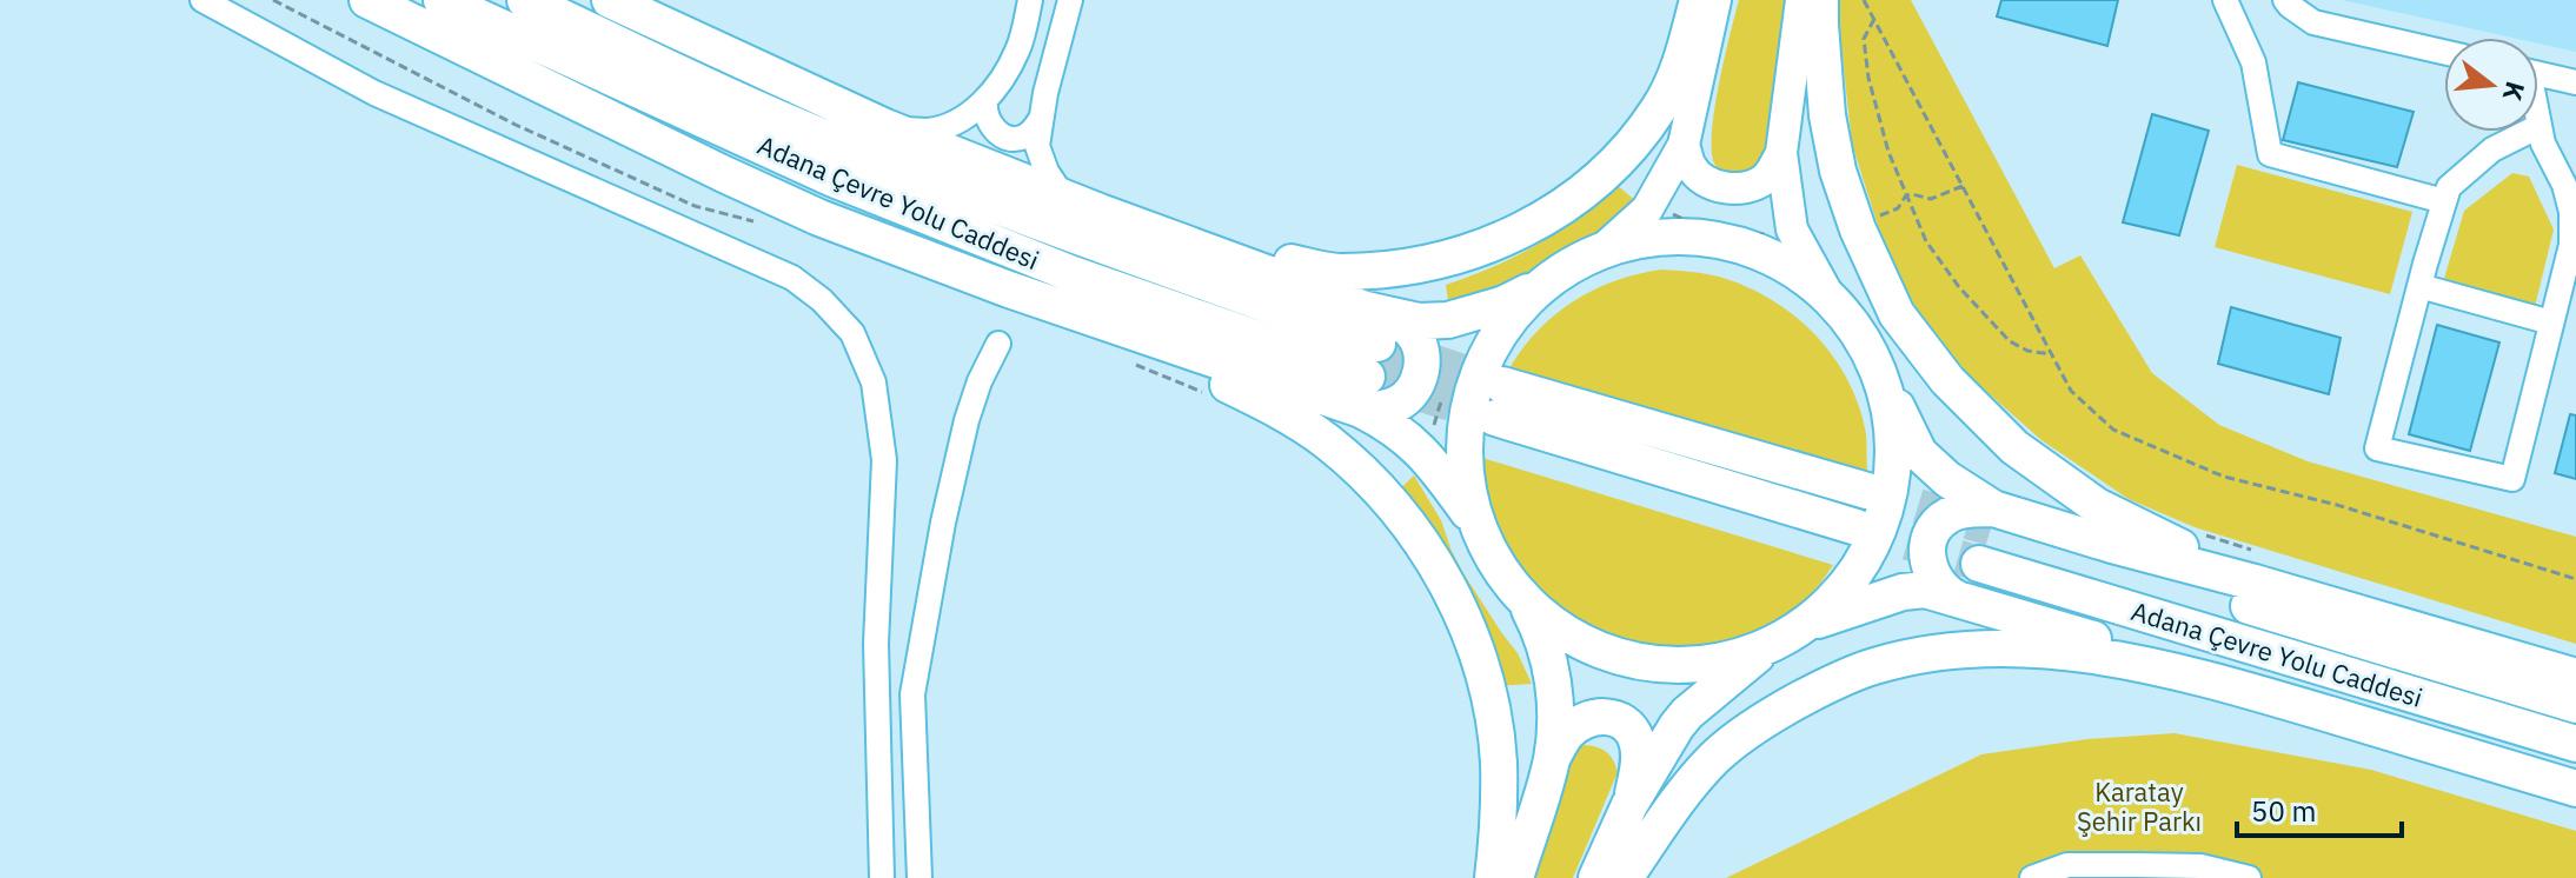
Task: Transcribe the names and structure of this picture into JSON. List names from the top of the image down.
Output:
{
  "streets": {
    "highway": ["Adana Çevre Yolu Caddesi"]
  },
  "parks": ["Karatay Şehir Parkı"],
  "scale_bar": "50 m",
  "north": "right"
}
